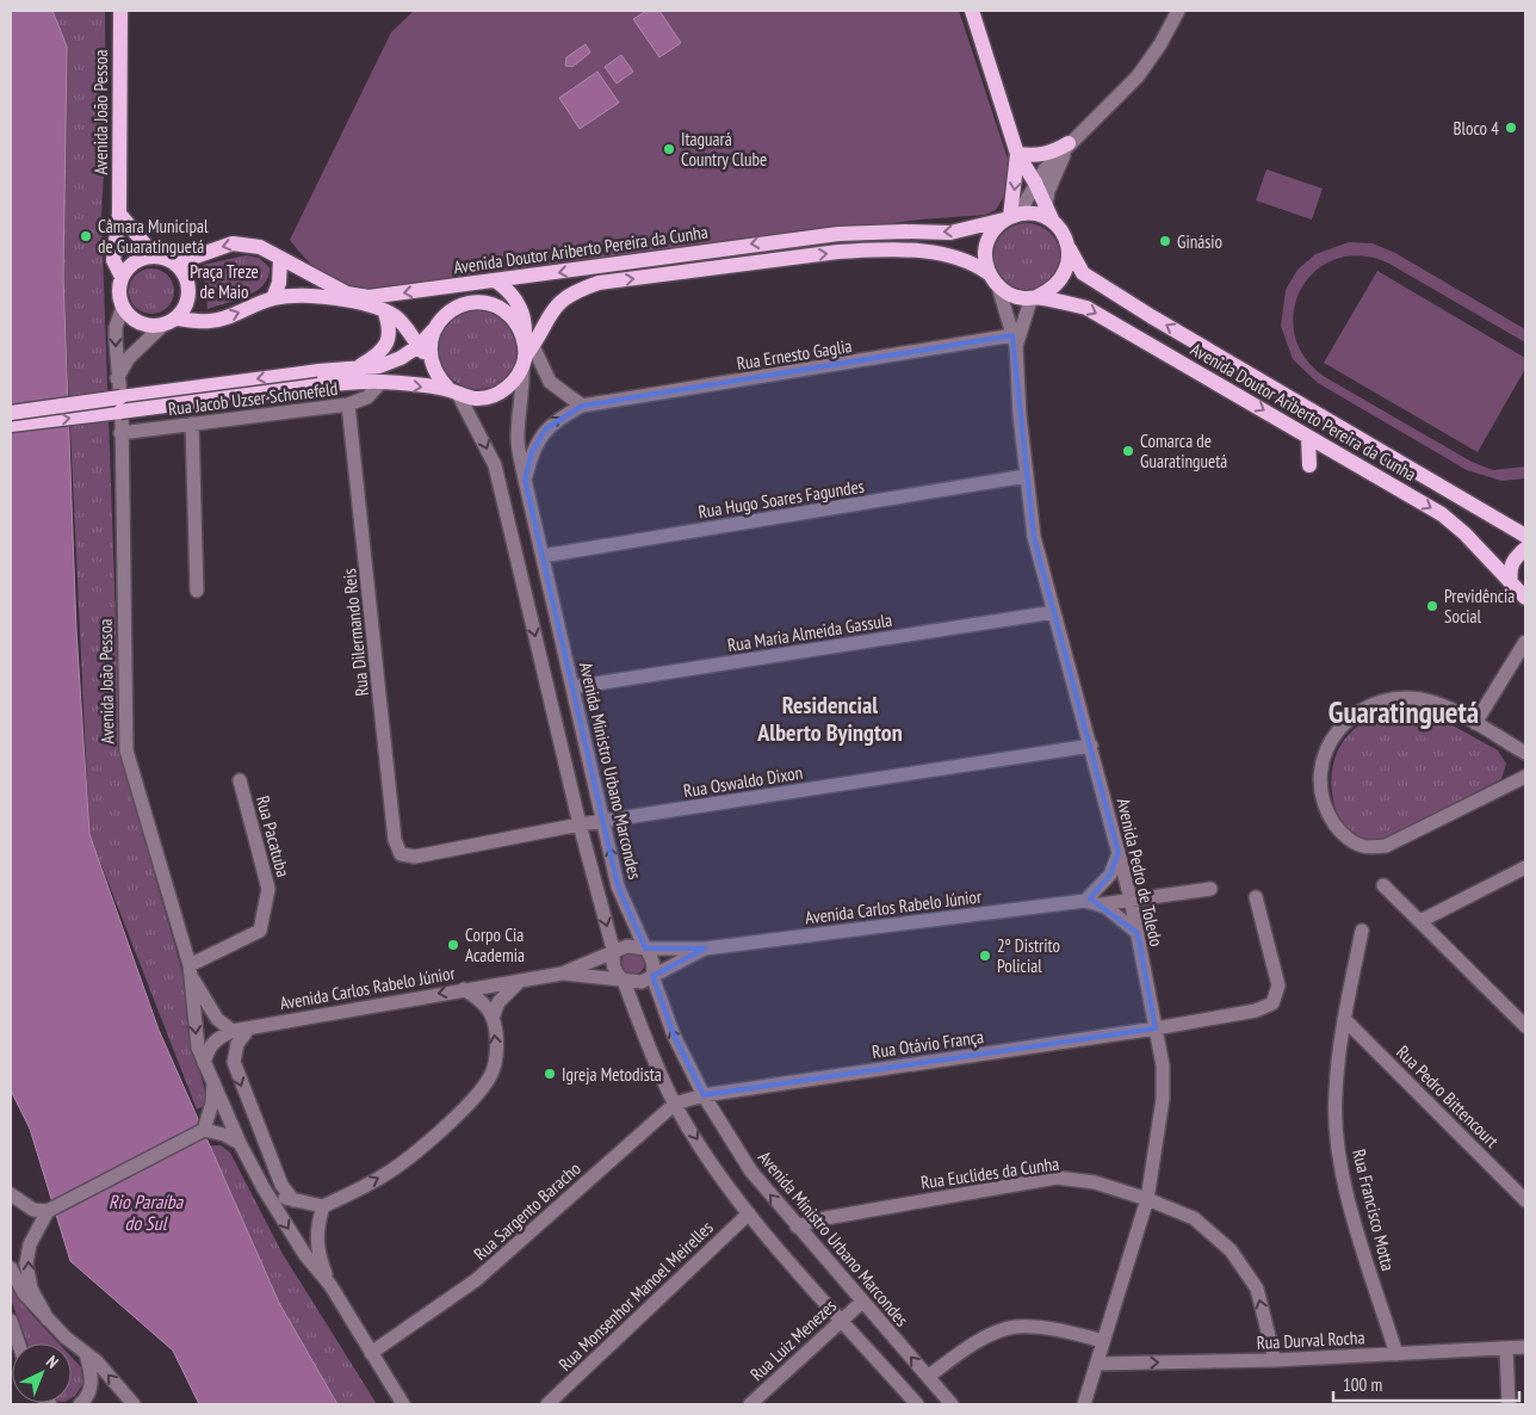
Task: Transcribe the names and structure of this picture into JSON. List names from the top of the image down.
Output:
{
  "streets": {
    "main road": ["Avenida João Pessoa", "Avenida Doutor Ariberto Pereira da Cunha"],
    "street": [
      "Rua Ernesto Gaglia",
      "Rua Jacob Uzser Schonefeld",
      "Rua Hugo Soares Fagundes",
      "Rua Dilermando Reis",
      "Rua Maria Almeida Gassula",
      "Avenida Ministro Urbano Marcondes",
      "Rua Oswaldo Dixon",
      "Rua Pacatuba",
      "Avenida Pedro de Toledo",
      "Avenida Carlos Rabelo Júnior",
      "Rua Otávio França",
      "Rua Pedro Bittencourt",
      "Rua Euclides da Cunha",
      "Rua Francisco Motta",
      "Rua Sargento Baracho",
      "Rua Monsenhor Manoel Meirelles",
      "Rua Luiz Menezes",
      "Rua Durval Rocha"
    ]
  },
  "crossings": [
    ["Avenida João Pessoa", "Avenida Doutor Ariberto Pereira da Cunha"],
    ["Avenida João Pessoa", "Rua Jacob Uzser Schonefeld"],
    ["Avenida João Pessoa", "Rua Pacatuba"],
    ["Avenida Doutor Ariberto Pereira da Cunha", "Avenida Ministro Urbano Marcondes"],
    ["Avenida Doutor Ariberto Pereira da Cunha", "Avenida Pedro de Toledo"],
    ["Rua Ernesto Gaglia", "Avenida Pedro de Toledo"],
    ["Rua Jacob Uzser Schonefeld", "Rua Dilermando Reis"],
    ["Rua Hugo Soares Fagundes", "Avenida Ministro Urbano Marcondes"],
    ["Rua Hugo Soares Fagundes", "Avenida Pedro de Toledo"],
    ["Rua Dilermando Reis", "Rua Oswaldo Dixon"],
    ["Rua Maria Almeida Gassula", "Avenida Ministro Urbano Marcondes"],
    ["Rua Maria Almeida Gassula", "Avenida Pedro de Toledo"],
    ["Avenida Ministro Urbano Marcondes", "Rua Oswaldo Dixon"],
    ["Avenida Ministro Urbano Marcondes", "Avenida Carlos Rabelo Júnior"],
    ["Avenida Ministro Urbano Marcondes", "Rua Otávio França"],
    ["Avenida Ministro Urbano Marcondes", "Rua Euclides da Cunha"],
    ["Avenida Ministro Urbano Marcondes", "Rua Sargento Baracho"],
    ["Avenida Ministro Urbano Marcondes", "Rua Luiz Menezes"],
    ["Rua Oswaldo Dixon", "Avenida Pedro de Toledo"],
    ["Avenida Pedro de Toledo", "Avenida Carlos Rabelo Júnior"],
    ["Avenida Pedro de Toledo", "Rua Otávio França"],
    ["Avenida Pedro de Toledo", "Rua Euclides da Cunha"],
    ["Avenida Pedro de Toledo", "Rua Durval Rocha"],
    ["Rua Otávio França", "Rua Sargento Baracho"],
    ["Rua Pedro Bittencourt", "Rua Francisco Motta"],
    ["Rua Euclides da Cunha", "Rua Durval Rocha"],
    ["Rua Francisco Motta", "Rua Durval Rocha"]
  ],
  "one_way": ["Rua Euclides da Cunha", "Rua Durval Rocha"],
  "districts": ["Residencial Alberto Byington", "Guaratinguetá"],
  "water": ["Rio Paraíba do Sul"],
  "parks": ["Praça Treze de Maio"],
  "places": [
    "Bloco 4",
    "Itaguará Country Clube",
    "Câmara Municipal de Guaratinguetá",
    "Ginásio",
    "Comarca de Guaratinguetá",
    "Previdência Social",
    "Corpo Cia Academia",
    "2º Distrito Policial",
    "Igreja Metodista"
  ],
  "scale_bar": "100 m",
  "north": "top right"
}
